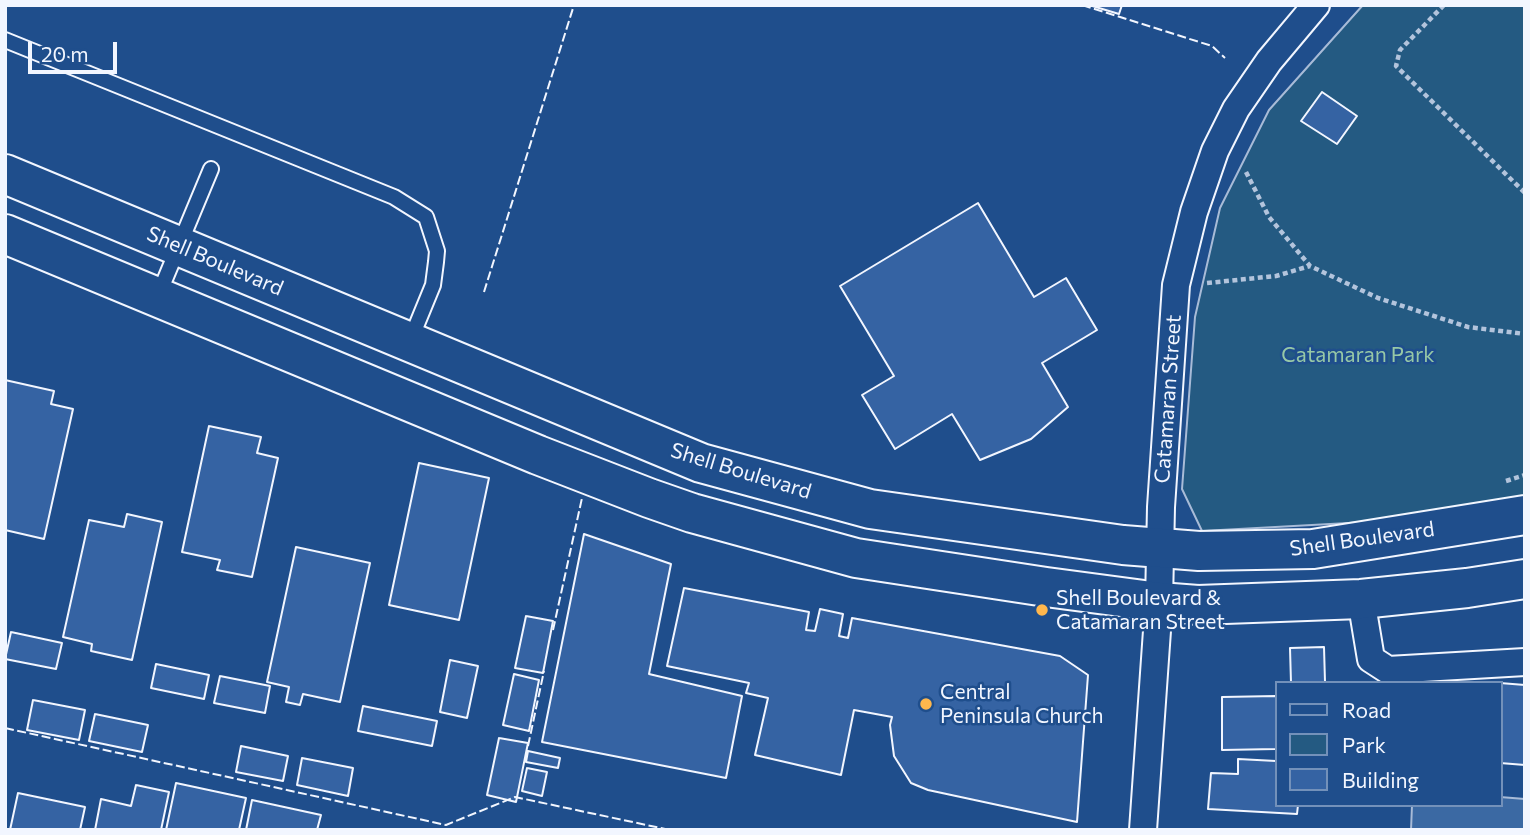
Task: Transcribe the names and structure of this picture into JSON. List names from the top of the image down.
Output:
{
  "streets": {
    "main road": ["Shell Boulevard"],
    "street": ["Catamaran Street"]
  },
  "crossings": [
    ["Shell Boulevard", "Catamaran Street"]
  ],
  "parks": ["Catamaran Park"],
  "places": ["Shell Boulevard & Catamaran Street", "Central Peninsula Church"],
  "legend": ["Road", "Park", "Building"],
  "scale_bar": "20 m"
}
